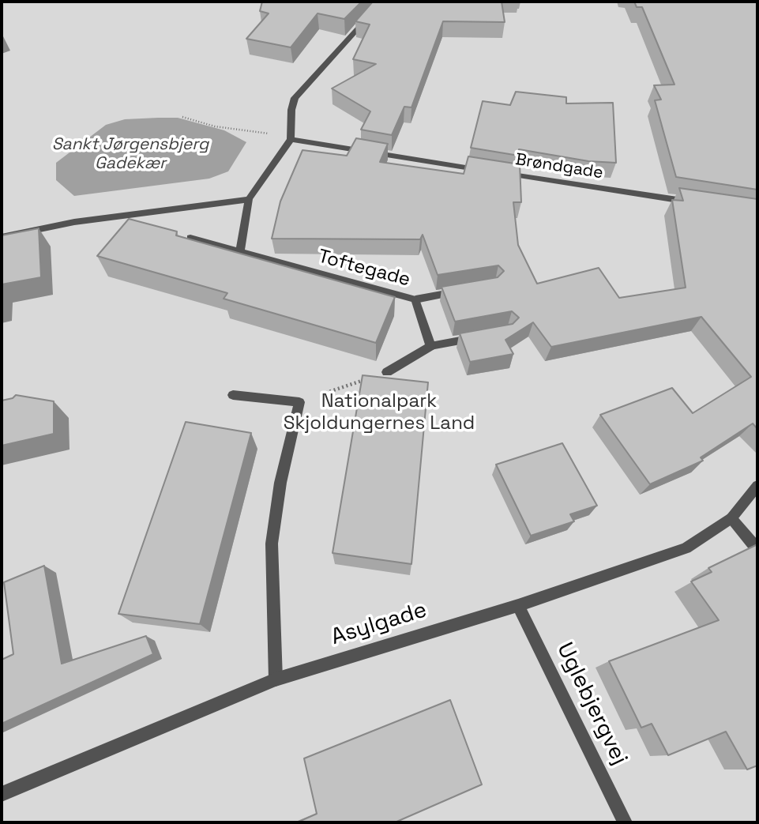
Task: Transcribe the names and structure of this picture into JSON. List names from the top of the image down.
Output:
{
  "streets": {
    "street": [
      "Brøndgade",
      "Toftegade",
      "Asylgade",
      "Uglebjergvej"
    ]
  },
  "crossings": [
    ["Asylgade", "Uglebjergvej"]
  ],
  "water": ["Sankt Jørgensbjerg Gadekær"],
  "parks": ["Nationalpark Skjoldungernes Land"]
}
